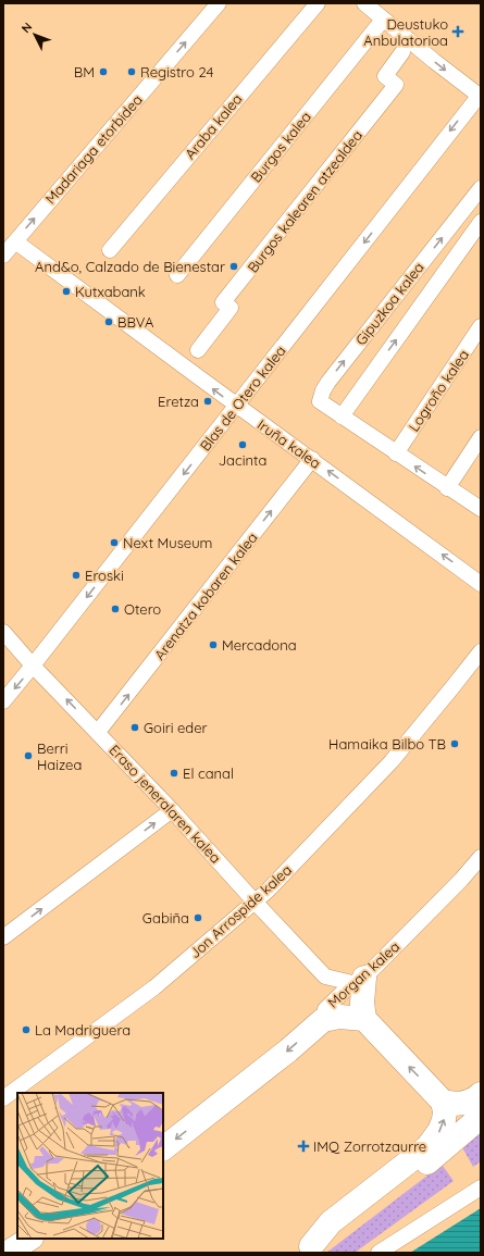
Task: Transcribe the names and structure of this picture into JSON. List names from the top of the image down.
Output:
{
  "streets": {
    "main road": ["Morgan kalea"],
    "street": [
      "Araba kalea",
      "Burgos kalea",
      "Madariaga etorbidea",
      "Burgos kalearen atzealdea",
      "Gipuzkoa kalea",
      "Logroño kalea",
      "Blas de Otero kalea",
      "Iruña kalea",
      "Arenatza kobaren kalea",
      "Eraso jeneralaren kalea",
      "Jon Arrospide kalea"
    ]
  },
  "crossings": [
    ["Madariaga etorbidea", "Iruña kalea"],
    ["Gipuzkoa kalea", "Logroño kalea"],
    ["Blas de Otero kalea", "Iruña kalea"],
    ["Blas de Otero kalea", "Eraso jeneralaren kalea"],
    ["Iruña kalea", "Arenatza kobaren kalea"],
    ["Arenatza kobaren kalea", "Eraso jeneralaren kalea"],
    ["Eraso jeneralaren kalea", "Jon Arrospide kalea"]
  ],
  "one_way": [
    "Madariaga etorbidea",
    "Gipuzkoa kalea",
    "Blas de Otero kalea",
    "Iruña kalea",
    "Arenatza kobaren kalea",
    "Morgan kalea"
  ],
  "places": {
    "health": ["Deustuko Anbulatorioa", "IMQ Zorrotzaurre"],
    "other": [
      "BM",
      "Registro 24",
      "And&o, Calzado de Bienestar",
      "Kutxabank",
      "BBVA",
      "Eretza",
      "Jacinta",
      "Next Museum",
      "Eroski",
      "Otero",
      "Mercadona",
      "Goiri eder",
      "Hamaika Bilbo TB",
      "Berri Haizea",
      "El canal",
      "Gabiña",
      "La Madriguera"
    ]
  },
  "north": "top left"
}
